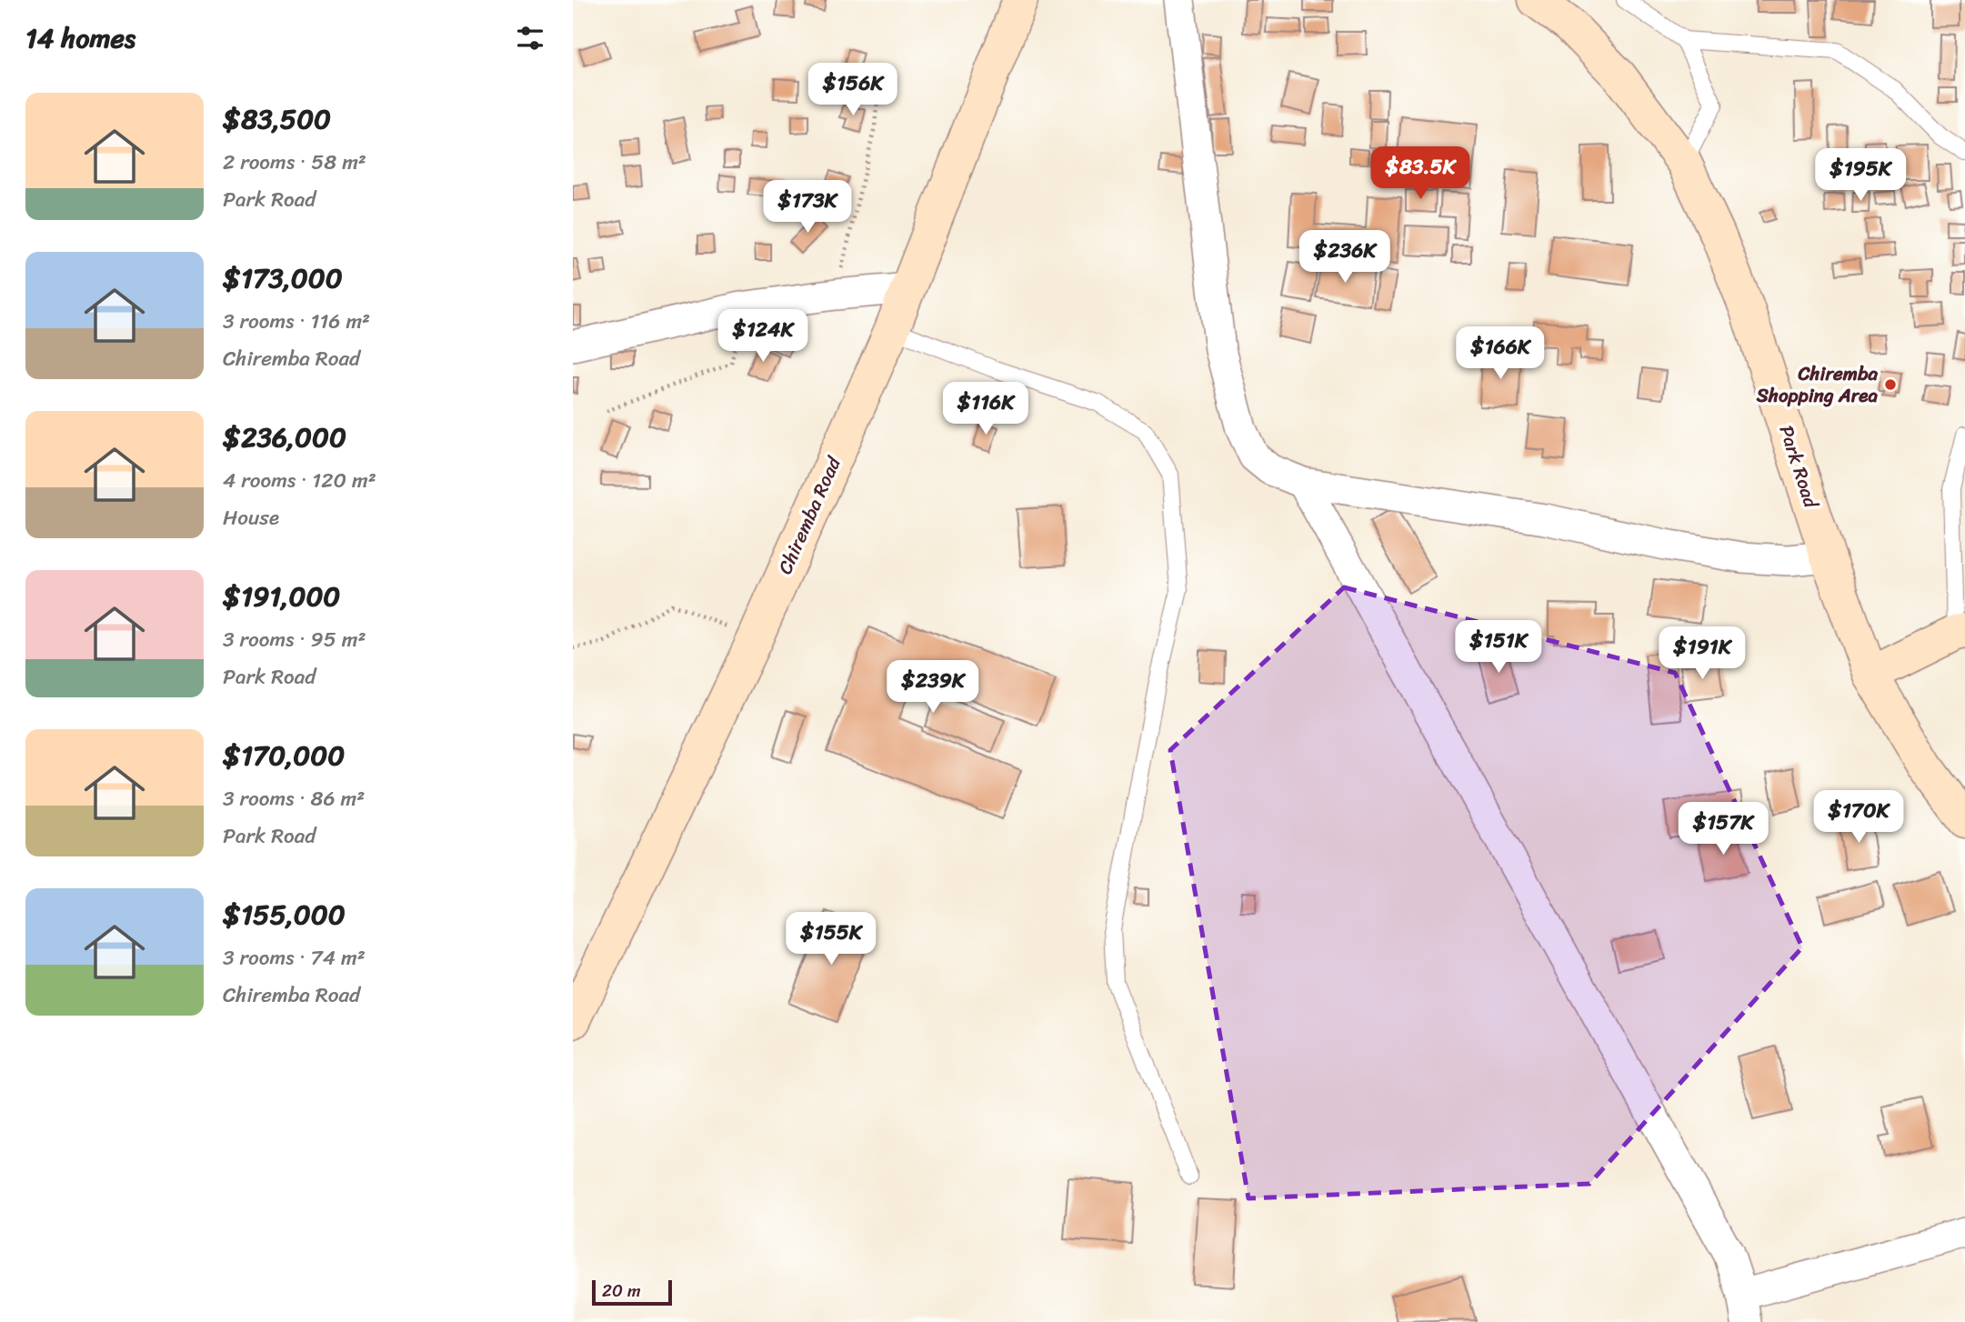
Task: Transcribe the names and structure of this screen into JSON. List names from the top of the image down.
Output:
{
  "streets": {
    "main road": ["Park Road", "Chiremba Road"]
  },
  "places": ["Chiremba Shopping Area"],
  "scale_bar": "20 m",
  "page": {
    "heading": "14 homes",
    "price": [
      "$156K",
      "$83.5K",
      "$195K",
      "$173K",
      "$236K",
      "$124K",
      "$166K",
      "$116K",
      "$151K",
      "$191K",
      "$239K",
      "$170K",
      "$157K",
      "$155K"
    ],
    "list": [
      {
        "name": "$83,500",
        "note": "2 rooms · 58 m² · Park Road"
      },
      {
        "name": "$173,000",
        "note": "3 rooms · 116 m² · Chiremba Road"
      },
      {
        "name": "$236,000",
        "note": "4 rooms · 120 m² · House"
      },
      {
        "name": "$191,000",
        "note": "3 rooms · 95 m² · Park Road"
      },
      {
        "name": "$170,000",
        "note": "3 rooms · 86 m² · Park Road"
      },
      {
        "name": "$155,000",
        "note": "3 rooms · 74 m² · Chiremba Road"
      }
    ],
    "scale": "20 m"
  }
}
